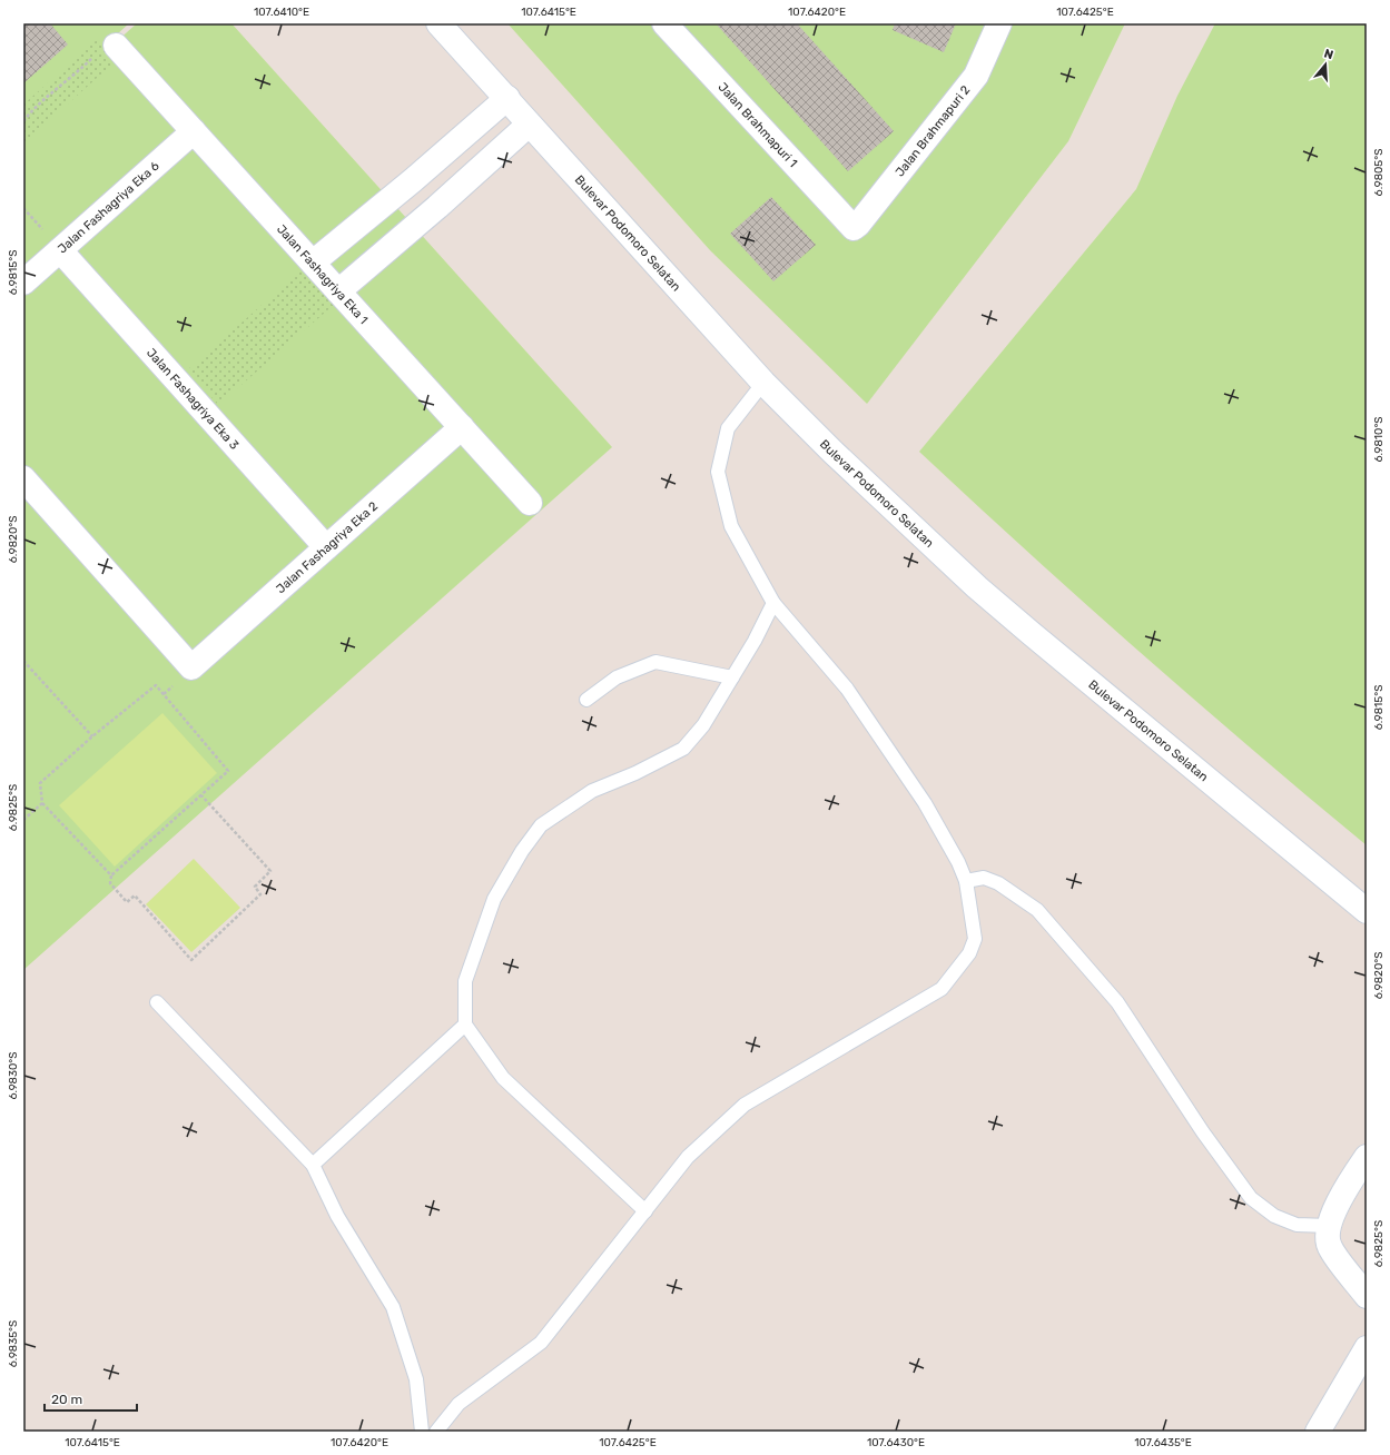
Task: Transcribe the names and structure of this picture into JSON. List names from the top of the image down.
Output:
{
  "streets": {
    "street": [
      "Jalan Brahmapuri 1",
      "Jalan Brahmapuri 2",
      "Jalan Fashagriya Eka 6",
      "Bulevar Podomoro Selatan",
      "Jalan Fashagriya Eka 1",
      "Jalan Fashagriya Eka 3",
      "Jalan Fashagriya Eka 2"
    ]
  },
  "crossings": [
    ["Jalan Brahmapuri 1", "Jalan Brahmapuri 2"],
    ["Jalan Fashagriya Eka 6", "Jalan Fashagriya Eka 1"],
    ["Jalan Fashagriya Eka 6", "Jalan Fashagriya Eka 3"],
    ["Jalan Fashagriya Eka 1", "Jalan Fashagriya Eka 2"],
    ["Jalan Fashagriya Eka 3", "Jalan Fashagriya Eka 2"]
  ],
  "scale_bar": "20 m",
  "north": "top",
  "coordinates": [
    "107.6410°E",
    "107.6415°E",
    "107.6420°E",
    "107.6425°E",
    "6.9805°S",
    "6.9815°S",
    "6.9810°S",
    "6.9820°S",
    "6.9825°S",
    "6.9830°S",
    "6.9835°S",
    "107.6430°E",
    "107.6435°E"
  ]
}
